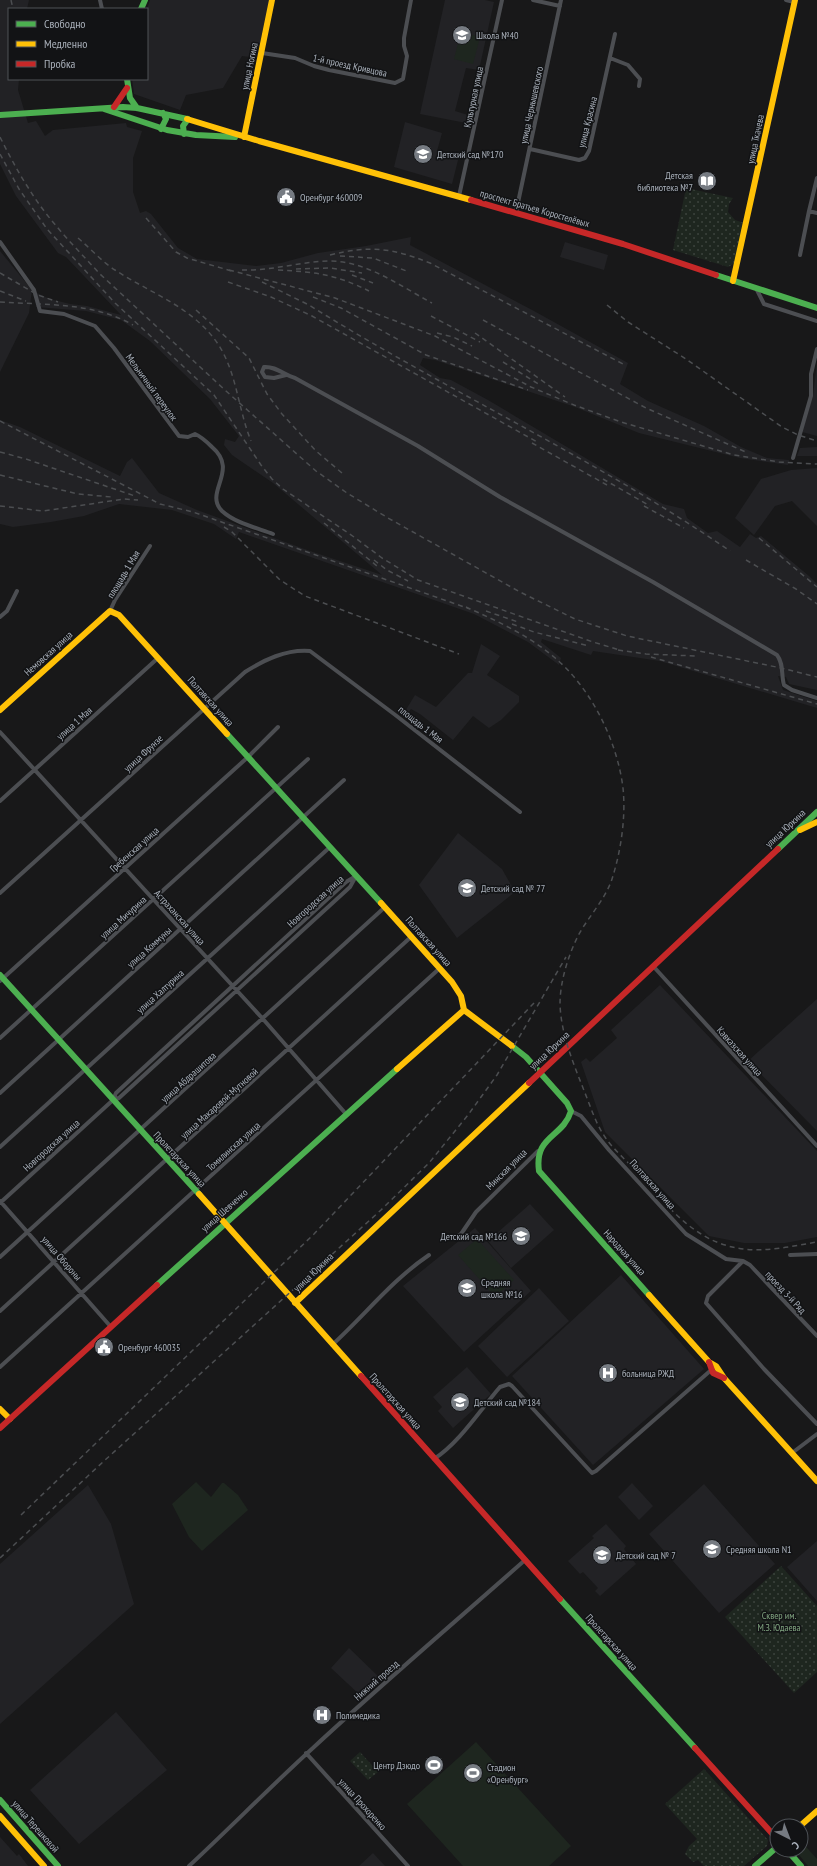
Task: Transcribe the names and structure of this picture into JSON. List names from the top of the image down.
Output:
{
  "streets": {
    "main road": [
      "улица Ногина",
      "улица Ткачева",
      "проспект Братьев Коростелёвых",
      "Немовская улица",
      "Полтавская улица",
      "улица Юркина",
      "Пролетарская улица",
      "Минская улица",
      "улица Шевченко",
      "Народная улица",
      "улица Терешковой"
    ],
    "street": [
      "1-й проезд Кривцова",
      "Культурная улица",
      "улица Чернышевского",
      "улица Красина",
      "Мельничный переулок",
      "площадь 1 Мая",
      "улица 1 Мая",
      "улица Фрунзе",
      "Гребенская улица",
      "Новгородская улица",
      "улица Мичурина",
      "Астраханская улица",
      "улица Коммуны",
      "улица Халтурина",
      "Кавказская улица",
      "улица Абдрашитова",
      "улица Макаровой-Мутновой",
      "Томилинская улица",
      "улица Обороны",
      "проезд 3-й Ряд",
      "Нижний проезд",
      "улица Прохоренко"
    ]
  },
  "crossings": [
    ["1-й проезд Кривцова", "улица Ногина"],
    ["улица Ногина", "проспект Братьев Коростелёвых"],
    ["Культурная улица", "проспект Братьев Коростелёвых"],
    ["улица Чернышевского", "улица Красина"],
    ["улица Чернышевского", "проспект Братьев Коростелёвых"],
    ["улица Ткачева", "проспект Братьев Коростелёвых"],
    ["площадь 1 Мая", "Немовская улица"],
    ["площадь 1 Мая", "Полтавская улица"],
    ["площадь 1 Мая", "улица Фрунзе"],
    ["Немовская улица", "Полтавская улица"],
    ["Полтавская улица", "улица 1 Мая"],
    ["Полтавская улица", "улица Фрунзе"],
    ["Полтавская улица", "улица Юркина"],
    ["Полтавская улица", "Гребенская улица"],
    ["Полтавская улица", "Новгородская улица"],
    ["Полтавская улица", "улица Мичурина"],
    ["Полтавская улица", "улица Коммуны"],
    ["Полтавская улица", "улица Халтурина"],
    ["Полтавская улица", "улица Абдрашитова"],
    ["Полтавская улица", "улица Макаровой-Мутновой"],
    ["Полтавская улица", "Томилинская улица"],
    ["Полтавская улица", "Минская улица"],
    ["Полтавская улица", "улица Шевченко"],
    ["Полтавская улица", "проезд 3-й Ряд"],
    ["улица 1 Мая", "Астраханская улица"],
    ["улица Фрунзе", "Астраханская улица"],
    ["улица Юркина", "Кавказская улица"],
    ["улица Юркина", "Пролетарская улица"],
    ["Гребенская улица", "Астраханская улица"],
    ["Гребенская улица", "Пролетарская улица"],
    ["Новгородская улица", "Астраханская улица"],
    ["Новгородская улица", "Пролетарская улица"],
    ["Новгородская улица", "улица Обороны"],
    ["улица Мичурина", "Астраханская улица"],
    ["улица Мичурина", "Пролетарская улица"],
    ["Астраханская улица", "улица Коммуны"],
    ["Астраханская улица", "улица Халтурина"],
    ["Астраханская улица", "улица Абдрашитова"],
    ["Астраханская улица", "улица Макаровой-Мутновой"],
    ["Астраханская улица", "Томилинская улица"],
    ["Астраханская улица", "улица Шевченко"],
    ["улица Коммуны", "Пролетарская улица"],
    ["улица Халтурина", "Пролетарская улица"],
    ["улица Абдрашитова", "Пролетарская улица"],
    ["улица Абдрашитова", "улица Обороны"],
    ["улица Макаровой-Мутновой", "Пролетарская улица"],
    ["улица Макаровой-Мутновой", "улица Обороны"],
    ["Томилинская улица", "Пролетарская улица"],
    ["Томилинская улица", "улица Обороны"],
    ["Пролетарская улица", "улица Шевченко"],
    ["Пролетарская улица", "Нижний проезд"],
    ["Минская улица", "Народная улица"],
    ["улица Шевченко", "улица Обороны"],
    ["Нижний проезд", "улица Прохоренко"]
  ],
  "parks": ["Сквер им. М.З. Юдаева"],
  "places": {
    "school or university": [
      "Школа №40",
      "Детский сад №170",
      "Детский сад № 77",
      "Детский сад №166",
      "Средняя школа №16",
      "Детский сад №184",
      "Средняя школа N1",
      "Детский сад № 7"
    ],
    "library": ["Детская библиотека №7"],
    "public building": ["Оренбург 460009", "Оренбург 460035"],
    "hospital": ["больница РЖД", "Полимедика"],
    "sports": ["Центр Дзюдо", "Стадион «Оренбург»"]
  },
  "legend": ["Свободно", "Медленно", "Пробка"],
  "north": "bottom right"
}
